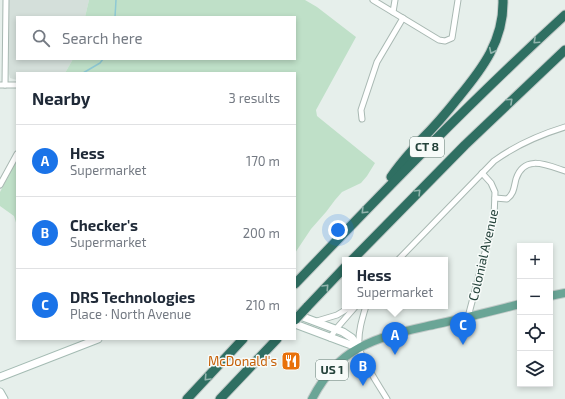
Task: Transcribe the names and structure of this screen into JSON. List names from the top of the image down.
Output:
{
  "streets": {
    "highway": ["CT 8"],
    "main road": ["US 1"],
    "street": ["Colonial Avenue"]
  },
  "crossings": [
    ["Colonial Avenue", "US 1"]
  ],
  "places": {
    "restaurant": ["McDonald's"]
  },
  "page": {
    "search": "Search here",
    "heading": ["Nearby", "3 results"],
    "list": [
      {
        "mark": "A",
        "name": "Hess",
        "note": "Supermarket",
        "value": "170 m"
      },
      {
        "mark": "B",
        "name": "Checker's",
        "note": "Supermarket",
        "value": "200 m"
      },
      {
        "mark": "C",
        "name": "DRS Technologies",
        "note": "Place · North Avenue",
        "value": "210 m"
      }
    ],
    "map_buttons": ["+", "−"],
    "popup": ["Hess", "Supermarket"],
    "pins": ["C", "A", "B"]
  }
}
